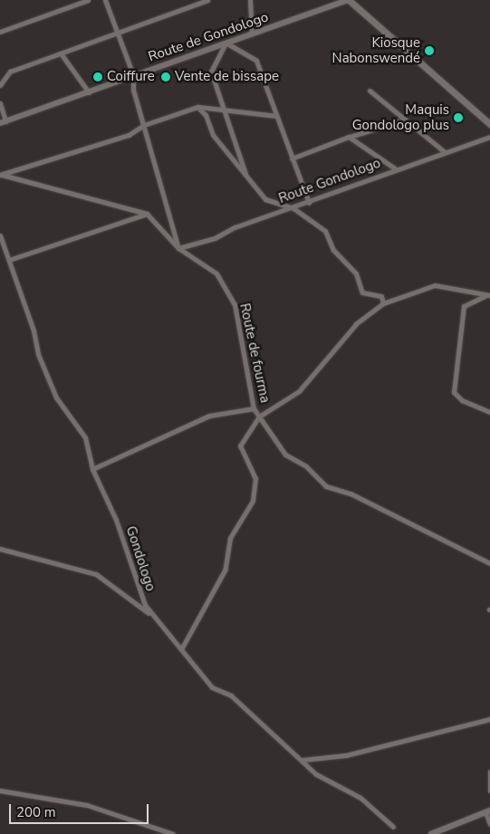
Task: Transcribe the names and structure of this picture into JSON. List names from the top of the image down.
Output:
{
  "streets": {
    "street": [
      "Route de Gondologo",
      "Route Gondologo",
      "Route de fourma",
      "Gondologo"
    ]
  },
  "crossings": [
    ["Route Gondologo", "Route de fourma"],
    ["Route de fourma", "Gondologo"]
  ],
  "places": [
    "Kiosque Nabonswendé",
    "Coiffure",
    "Vente de bissape",
    "Maquis Gondologo plus"
  ],
  "scale_bar": "200 m"
}
